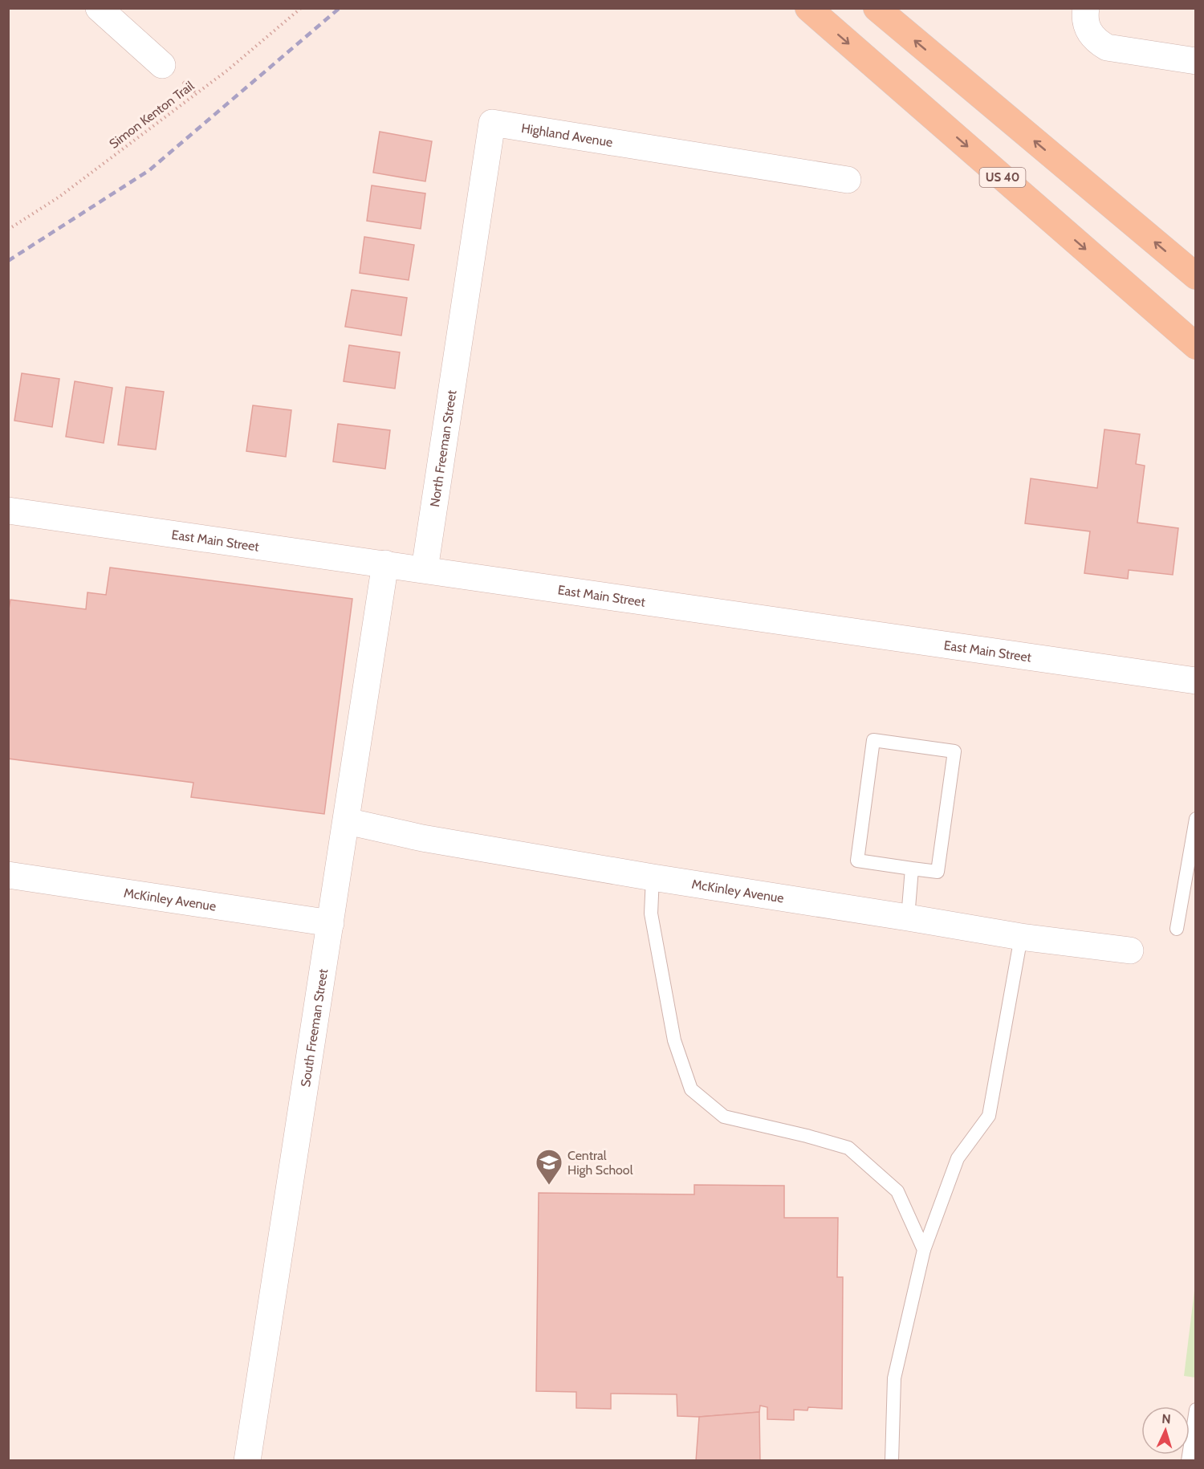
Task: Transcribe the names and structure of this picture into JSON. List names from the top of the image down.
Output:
{
  "streets": {
    "main road": ["US 40"],
    "street": [
      "Highland Avenue",
      "North Freeman Street",
      "East Main Street",
      "McKinley Avenue",
      "South Freeman Street"
    ],
    "path": ["Simon Kenton Trail"]
  },
  "crossings": [
    ["Highland Avenue", "North Freeman Street"],
    ["North Freeman Street", "East Main Street"],
    ["East Main Street", "South Freeman Street"],
    ["McKinley Avenue", "South Freeman Street"]
  ],
  "places": {
    "school or university": ["Central High School"]
  },
  "north": "top"
}
